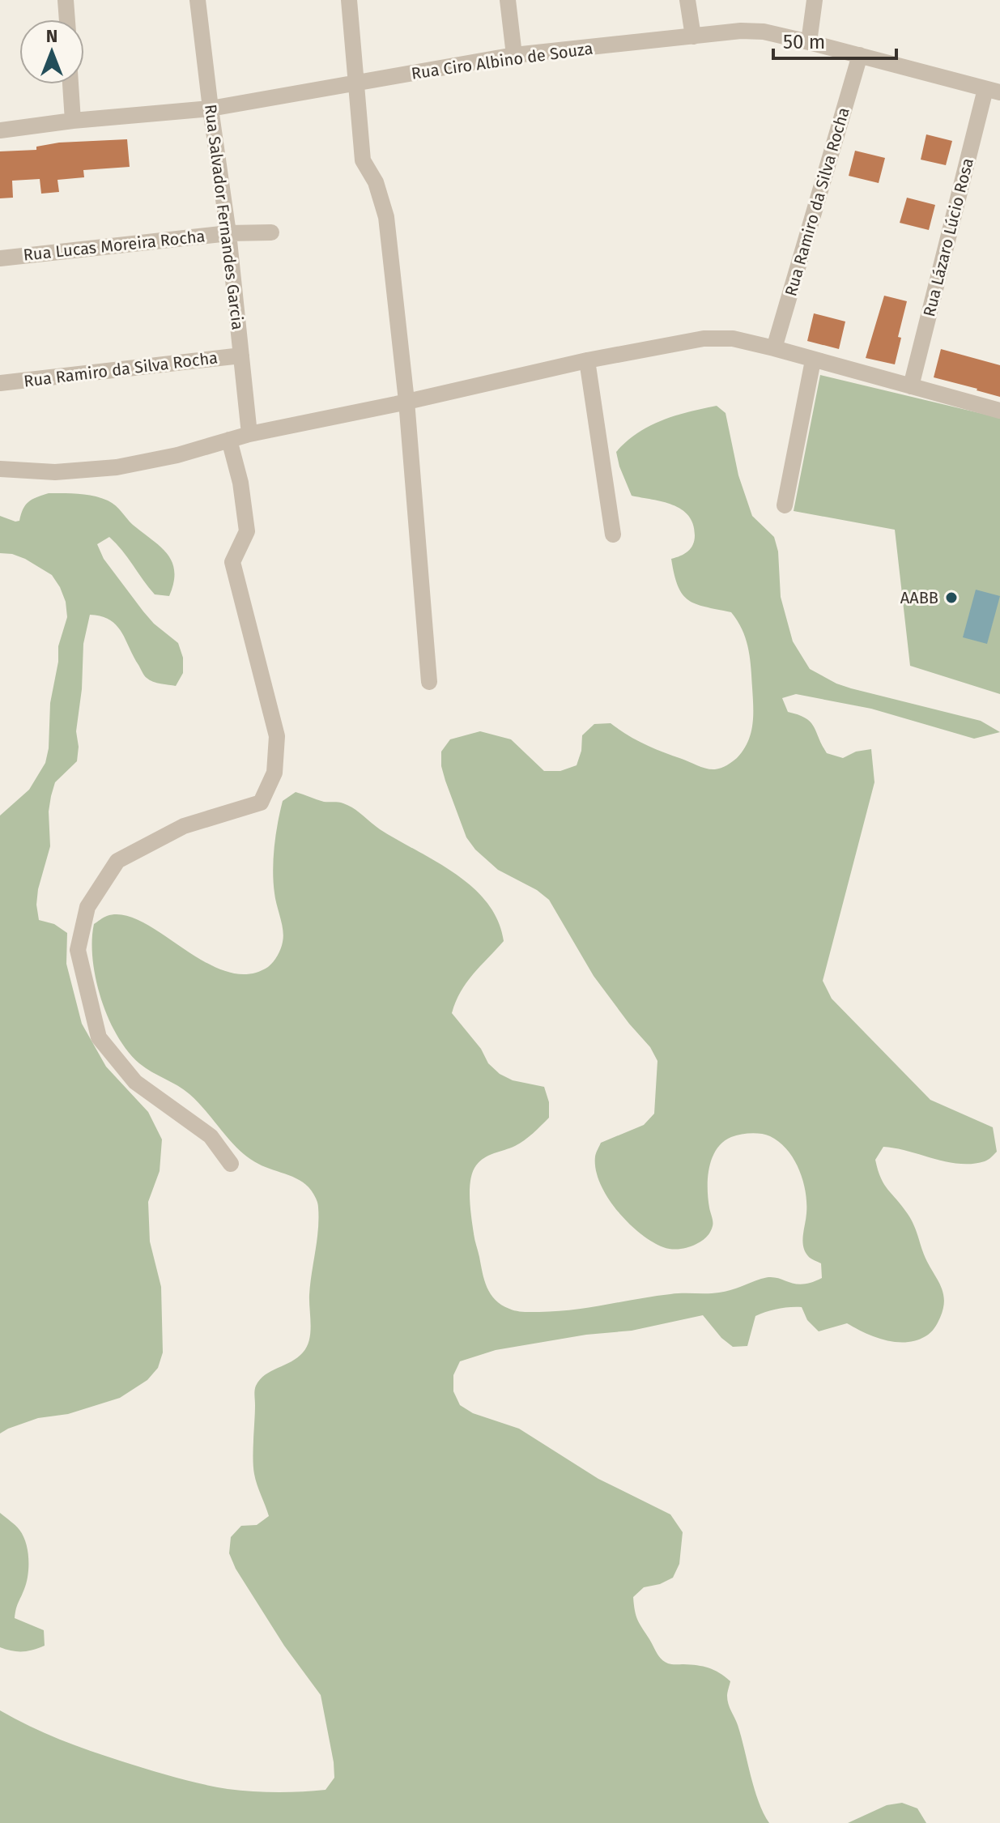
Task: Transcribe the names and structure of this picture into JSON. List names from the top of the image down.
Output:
{
  "streets": {
    "street": [
      "Rua Ciro Albino de Souza",
      "Rua Ramiro da Silva Rocha",
      "Rua Salvador Fernandes Garcia",
      "Rua Lázaro Lúcio Rosa",
      "Rua Lucas Moreira Rocha"
    ]
  },
  "crossings": [
    ["Rua Ciro Albino de Souza", "Rua Ramiro da Silva Rocha"],
    ["Rua Ciro Albino de Souza", "Rua Salvador Fernandes Garcia"],
    ["Rua Ciro Albino de Souza", "Rua Lázaro Lúcio Rosa"],
    ["Rua Ramiro da Silva Rocha", "Rua Salvador Fernandes Garcia"],
    ["Rua Salvador Fernandes Garcia", "Rua Lucas Moreira Rocha"]
  ],
  "places": ["AABB"],
  "scale_bar": "50 m",
  "north": "top"
}
